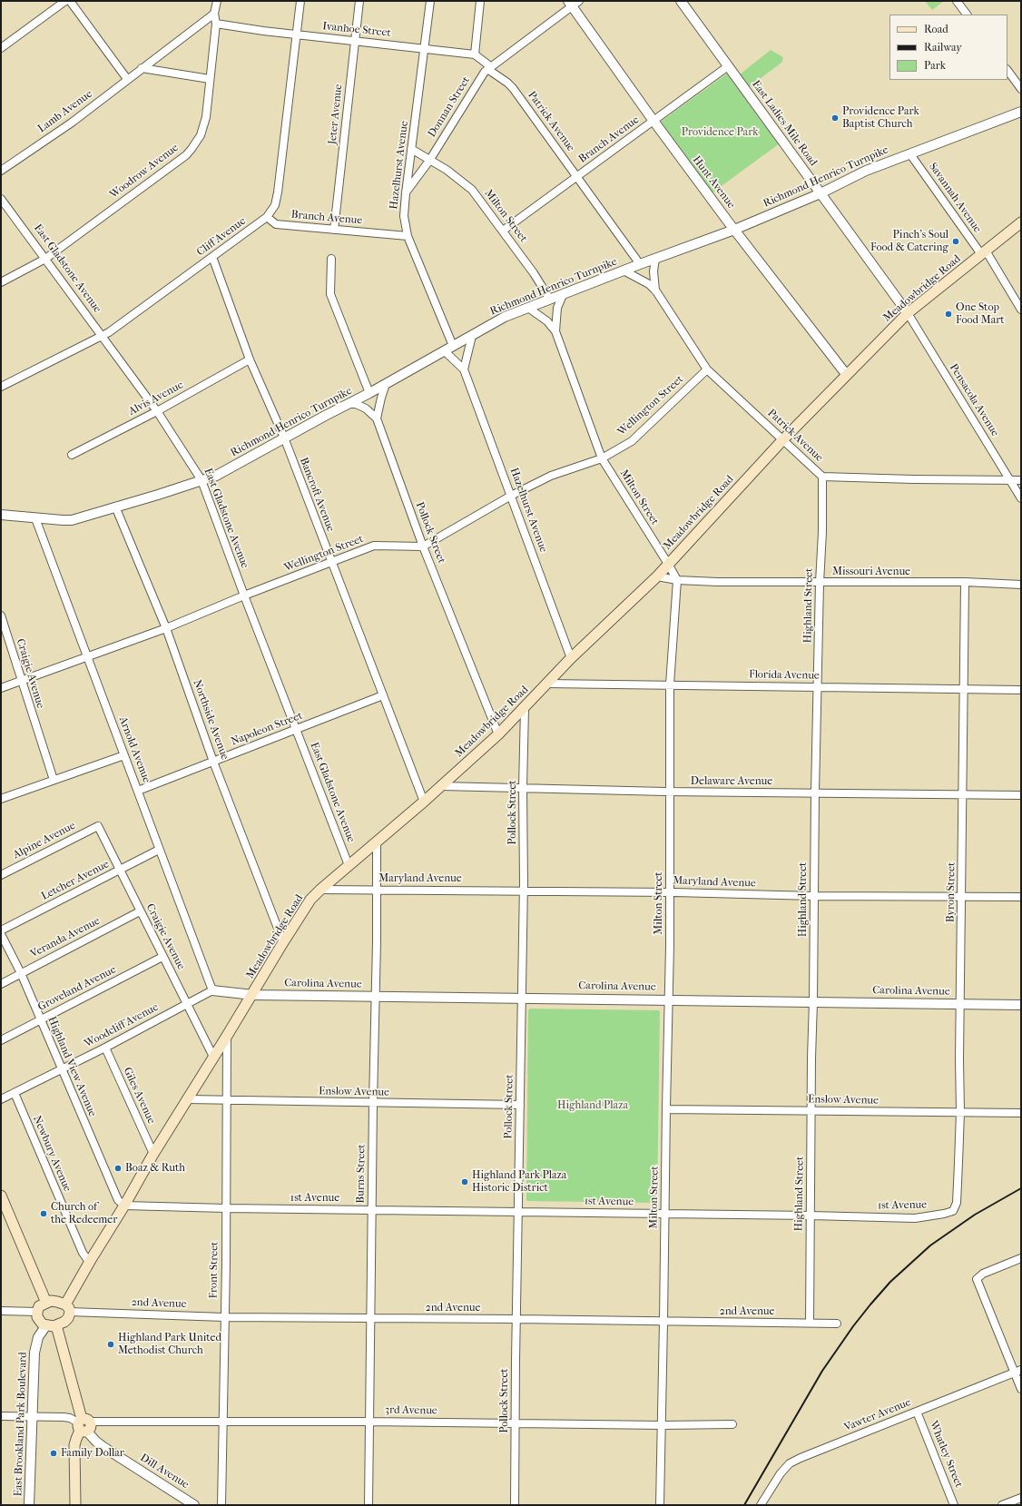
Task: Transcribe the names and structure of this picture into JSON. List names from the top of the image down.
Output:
{
  "streets": {
    "main road": ["Meadowbridge Road", "Dill Avenue"],
    "street": [
      "Ivanhoe Street",
      "Donnan Street",
      "Lamb Avenue",
      "Jeter Avenue",
      "Patrick Avenue",
      "East Ladies Mile Road",
      "Branch Avenue",
      "Hazelhurst Avenue",
      "Woodrow Avenue",
      "Richmond Henrico Turnpike",
      "Hunt Avenue",
      "Savannah Avenue",
      "Milton Street",
      "Cliff Avenue",
      "East Gladstone Avenue",
      "Alvis Avenue",
      "Pensacola Avenue",
      "Wellington Street",
      "Bancroft Avenue",
      "Pollock Street",
      "Missouri Avenue",
      "Highland Street",
      "Craigie Avenue",
      "Florida Avenue",
      "Northside Avenue",
      "Napoleon Street",
      "Arnold Avenue",
      "Delaware Avenue",
      "Alpine Avenue",
      "Maryland Avenue",
      "Letcher Avenue",
      "Byron Street",
      "Veranda Avenue",
      "Carolina Avenue",
      "Groveland Avenue",
      "Woodcliff Avenue",
      "Highland View Avenue",
      "Enslow Avenue",
      "Giles Avenue",
      "Newbury Avenue",
      "Burns Street",
      "1st Avenue",
      "Front Street",
      "2nd Avenue",
      "3rd Avenue",
      "Vawter Avenue",
      "East Brookland Park Boulevard",
      "Whatley Street"
    ]
  },
  "crossings": [
    ["Ivanhoe Street", "Jeter Avenue"],
    ["Ivanhoe Street", "Hazelhurst Avenue"],
    ["Ivanhoe Street", "Woodrow Avenue"],
    ["Ivanhoe Street", "Cliff Avenue"],
    ["Donnan Street", "Patrick Avenue"],
    ["Donnan Street", "Milton Street"],
    ["Lamb Avenue", "Woodrow Avenue"],
    ["Jeter Avenue", "Branch Avenue"],
    ["Patrick Avenue", "Branch Avenue"],
    ["Patrick Avenue", "Richmond Henrico Turnpike"],
    ["Patrick Avenue", "Meadowbridge Road"],
    ["Patrick Avenue", "Pensacola Avenue"],
    ["Patrick Avenue", "Wellington Street"],
    ["Patrick Avenue", "Highland Street"],
    ["East Ladies Mile Road", "Branch Avenue"],
    ["East Ladies Mile Road", "Richmond Henrico Turnpike"],
    ["East Ladies Mile Road", "Meadowbridge Road"],
    ["East Ladies Mile Road", "Pensacola Avenue"],
    ["Branch Avenue", "Hazelhurst Avenue"],
    ["Branch Avenue", "Hunt Avenue"],
    ["Branch Avenue", "Milton Street"],
    ["Branch Avenue", "Cliff Avenue"],
    ["Hazelhurst Avenue", "Richmond Henrico Turnpike"],
    ["Hazelhurst Avenue", "Milton Street"],
    ["Hazelhurst Avenue", "Meadowbridge Road"],
    ["Hazelhurst Avenue", "Wellington Street"],
    ["Woodrow Avenue", "East Gladstone Avenue"],
    ["Richmond Henrico Turnpike", "Hunt Avenue"],
    ["Richmond Henrico Turnpike", "Savannah Avenue"],
    ["Richmond Henrico Turnpike", "Milton Street"],
    ["Richmond Henrico Turnpike", "East Gladstone Avenue"],
    ["Richmond Henrico Turnpike", "Bancroft Avenue"],
    ["Richmond Henrico Turnpike", "Northside Avenue"],
    ["Richmond Henrico Turnpike", "Arnold Avenue"],
    ["Hunt Avenue", "Meadowbridge Road"],
    ["Savannah Avenue", "Meadowbridge Road"],
    ["Milton Street", "Meadowbridge Road"],
    ["Milton Street", "Wellington Street"],
    ["Milton Street", "Missouri Avenue"],
    ["Milton Street", "Florida Avenue"],
    ["Milton Street", "Delaware Avenue"],
    ["Milton Street", "Maryland Avenue"],
    ["Milton Street", "Carolina Avenue"],
    ["Milton Street", "Enslow Avenue"],
    ["Milton Street", "1st Avenue"],
    ["Milton Street", "2nd Avenue"],
    ["Milton Street", "3rd Avenue"],
    ["Cliff Avenue", "East Gladstone Avenue"],
    ["Cliff Avenue", "Bancroft Avenue"],
    ["East Gladstone Avenue", "Meadowbridge Road"],
    ["East Gladstone Avenue", "Alvis Avenue"],
    ["East Gladstone Avenue", "Wellington Street"],
    ["East Gladstone Avenue", "Napoleon Street"],
    ["Meadowbridge Road", "Pensacola Avenue"],
    ["Meadowbridge Road", "Bancroft Avenue"],
    ["Meadowbridge Road", "Pollock Street"],
    ["Meadowbridge Road", "Missouri Avenue"],
    ["Meadowbridge Road", "Craigie Avenue"],
    ["Meadowbridge Road", "Florida Avenue"],
    ["Meadowbridge Road", "Northside Avenue"],
    ["Meadowbridge Road", "Delaware Avenue"],
    ["Meadowbridge Road", "Maryland Avenue"],
    ["Meadowbridge Road", "Carolina Avenue"],
    ["Meadowbridge Road", "Highland View Avenue"],
    ["Meadowbridge Road", "Enslow Avenue"],
    ["Meadowbridge Road", "Giles Avenue"],
    ["Meadowbridge Road", "Newbury Avenue"],
    ["Meadowbridge Road", "Burns Street"],
    ["Meadowbridge Road", "1st Avenue"],
    ["Meadowbridge Road", "Front Street"],
    ["Meadowbridge Road", "2nd Avenue"],
    ["Meadowbridge Road", "East Brookland Park Boulevard"],
    ["Meadowbridge Road", "Dill Avenue"],
    ["Alvis Avenue", "Bancroft Avenue"],
    ["Wellington Street", "Bancroft Avenue"],
    ["Wellington Street", "Pollock Street"],
    ["Wellington Street", "Craigie Avenue"],
    ["Wellington Street", "Northside Avenue"],
    ["Wellington Street", "Arnold Avenue"],
    ["Bancroft Avenue", "Napoleon Street"],
    ["Pollock Street", "Delaware Avenue"],
    ["Pollock Street", "Maryland Avenue"],
    ["Pollock Street", "Carolina Avenue"],
    ["Pollock Street", "Enslow Avenue"],
    ["Pollock Street", "1st Avenue"],
    ["Pollock Street", "2nd Avenue"],
    ["Pollock Street", "3rd Avenue"],
    ["Missouri Avenue", "Highland Street"],
    ["Missouri Avenue", "Byron Street"],
    ["Highland Street", "Florida Avenue"],
    ["Highland Street", "Delaware Avenue"],
    ["Highland Street", "Maryland Avenue"],
    ["Highland Street", "Carolina Avenue"],
    ["Highland Street", "Enslow Avenue"],
    ["Highland Street", "1st Avenue"],
    ["Highland Street", "2nd Avenue"],
    ["Craigie Avenue", "Alpine Avenue"],
    ["Craigie Avenue", "Letcher Avenue"],
    ["Craigie Avenue", "Veranda Avenue"],
    ["Craigie Avenue", "Groveland Avenue"],
    ["Craigie Avenue", "Woodcliff Avenue"],
    ["Florida Avenue", "Byron Street"],
    ["Northside Avenue", "Napoleon Street"],
    ["Napoleon Street", "Arnold Avenue"],
    ["Arnold Avenue", "Letcher Avenue"],
    ["Arnold Avenue", "Carolina Avenue"],
    ["Arnold Avenue", "Woodcliff Avenue"],
    ["Delaware Avenue", "Byron Street"],
    ["Maryland Avenue", "Byron Street"],
    ["Maryland Avenue", "Burns Street"],
    ["Byron Street", "Carolina Avenue"],
    ["Byron Street", "Enslow Avenue"],
    ["Byron Street", "1st Avenue"],
    ["Veranda Avenue", "Highland View Avenue"],
    ["Carolina Avenue", "Woodcliff Avenue"],
    ["Carolina Avenue", "Burns Street"],
    ["Groveland Avenue", "Highland View Avenue"],
    ["Woodcliff Avenue", "Highland View Avenue"],
    ["Woodcliff Avenue", "Giles Avenue"],
    ["Woodcliff Avenue", "Newbury Avenue"],
    ["Highland View Avenue", "1st Avenue"],
    ["Enslow Avenue", "Burns Street"],
    ["Enslow Avenue", "Front Street"],
    ["Burns Street", "1st Avenue"],
    ["Burns Street", "2nd Avenue"],
    ["Burns Street", "3rd Avenue"],
    ["1st Avenue", "Front Street"],
    ["Front Street", "2nd Avenue"],
    ["Front Street", "3rd Avenue"],
    ["2nd Avenue", "East Brookland Park Boulevard"],
    ["2nd Avenue", "Dill Avenue"],
    ["3rd Avenue", "East Brookland Park Boulevard"],
    ["3rd Avenue", "Dill Avenue"],
    ["Vawter Avenue", "Whatley Street"],
    ["East Brookland Park Boulevard", "Dill Avenue"]
  ],
  "parks": ["Providence Park", "Highland Plaza"],
  "places": [
    "Providence Park Baptist Church",
    "Pinch's Soul Food & Catering",
    "One Stop Food Mart",
    "Boaz & Ruth",
    "Highland Park Plaza Historic District",
    "Church of the Redeemer",
    "Highland Park United Methodist Church",
    "Family Dollar"
  ],
  "legend": ["Road", "Railway", "Park"]
}
